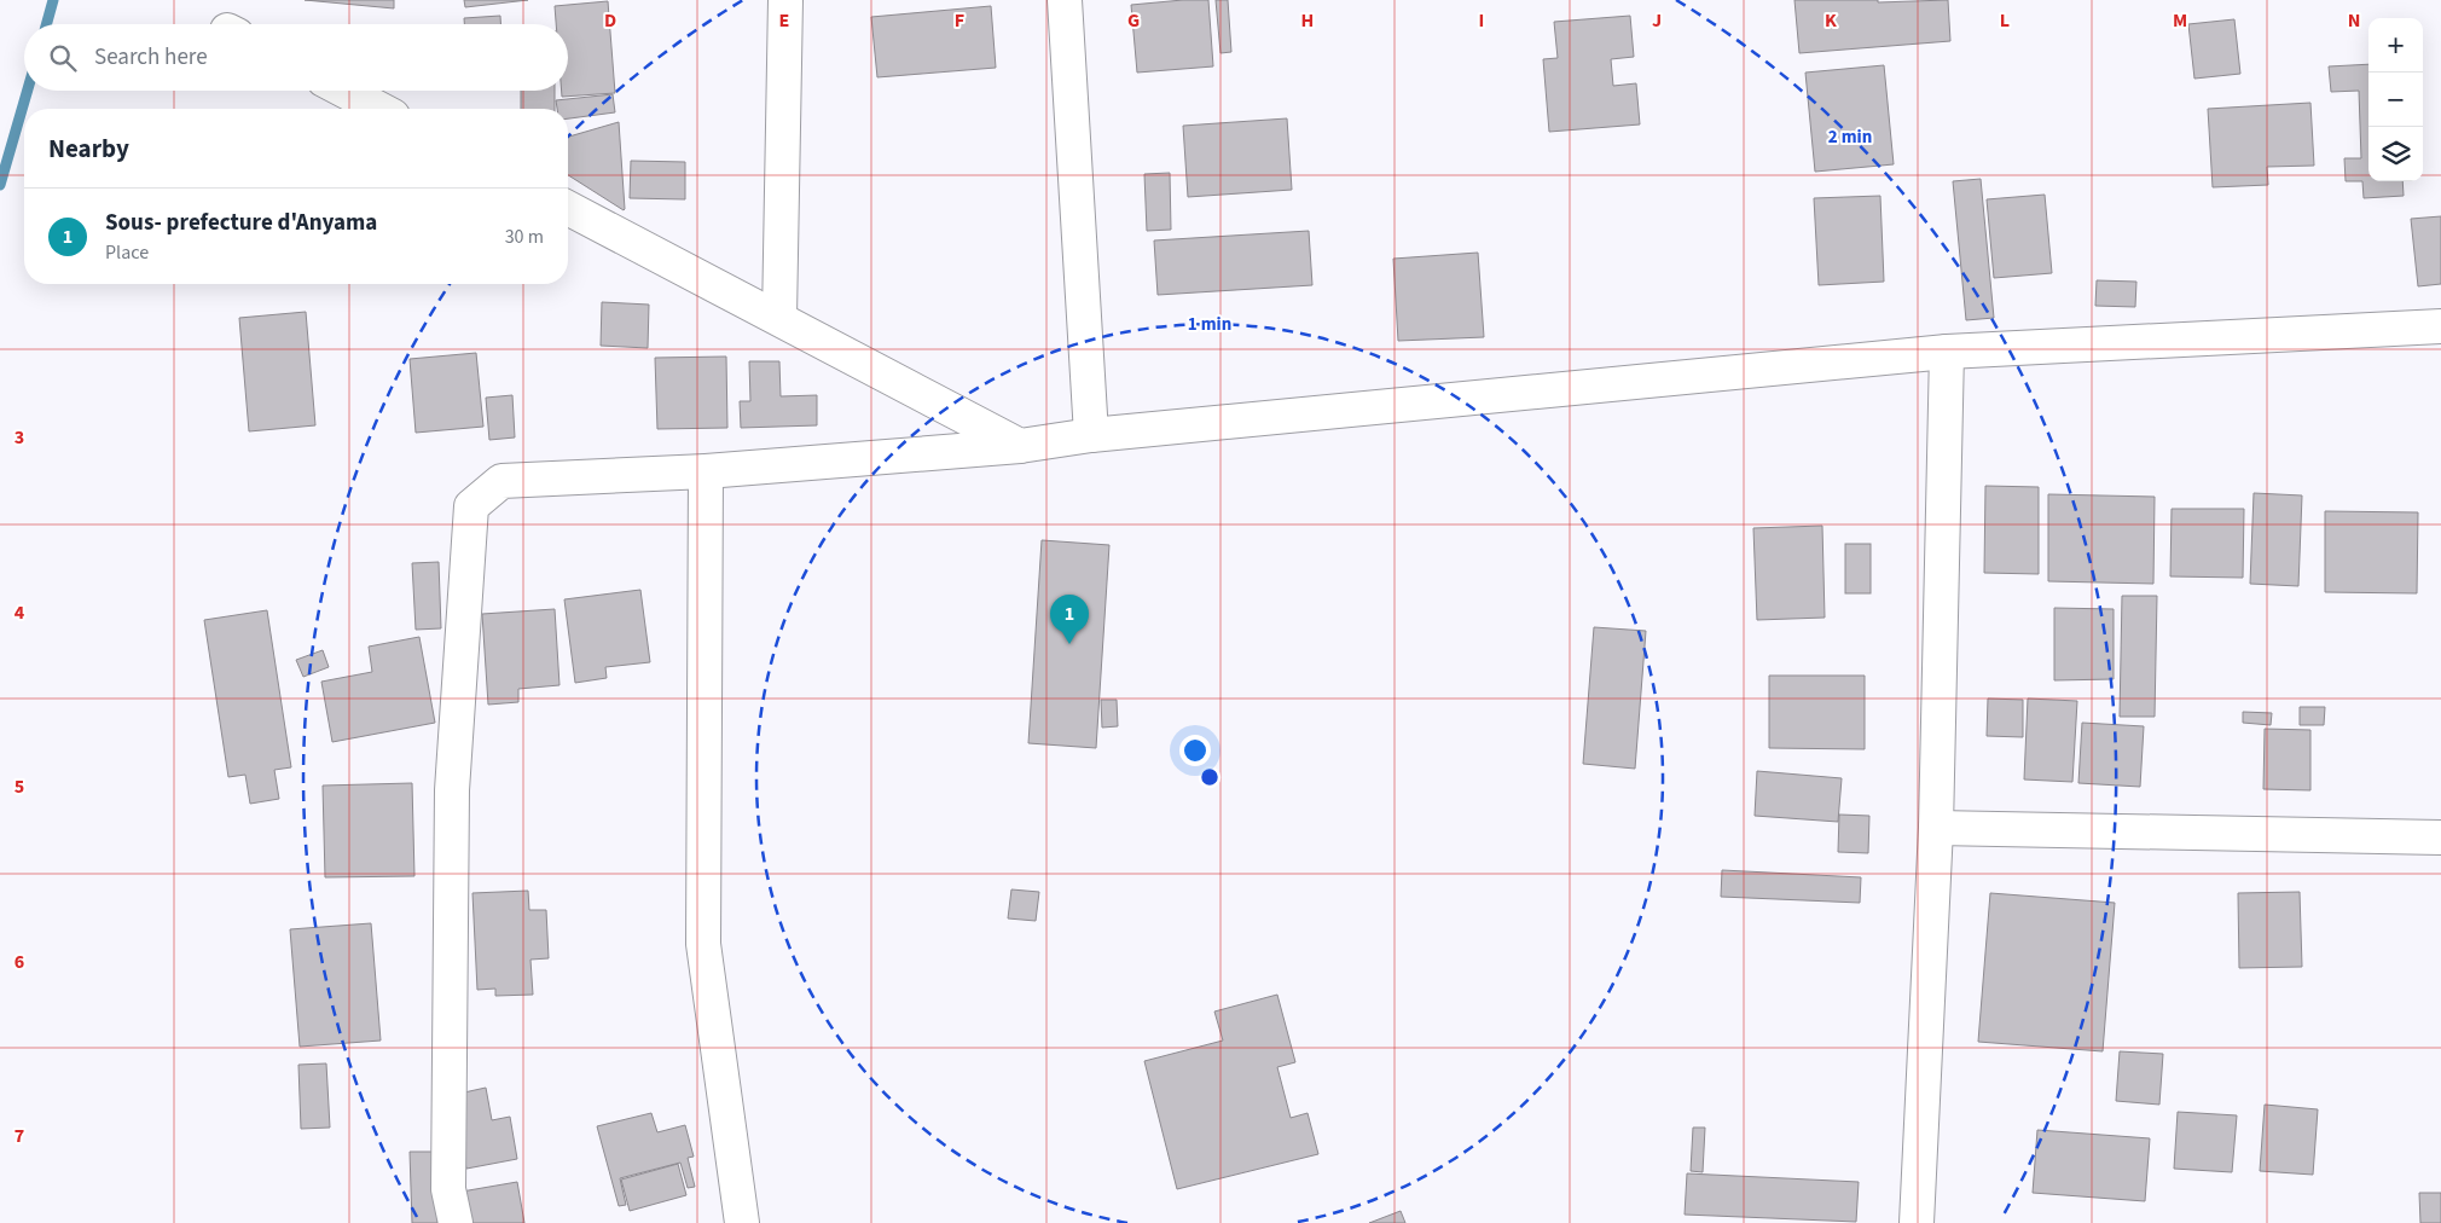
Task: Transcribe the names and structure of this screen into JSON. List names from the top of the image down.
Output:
{
  "page": {
    "map_buttons": ["+", "−"],
    "search": "Search here",
    "heading": "Nearby",
    "list": [
      {
        "mark": "1",
        "name": "Sous- prefecture d'Anyama",
        "note": "Place",
        "value": "30 m"
      }
    ],
    "pins": "1"
  },
  "grid": {
    "columns": [
      "D",
      "E",
      "F",
      "G",
      "H",
      "I",
      "J",
      "K",
      "L",
      "M",
      "N"
    ],
    "rows": [
      "3",
      "4",
      "5",
      "6",
      "7"
    ]
  },
  "rings": ["2 min", "1 min"]
}
